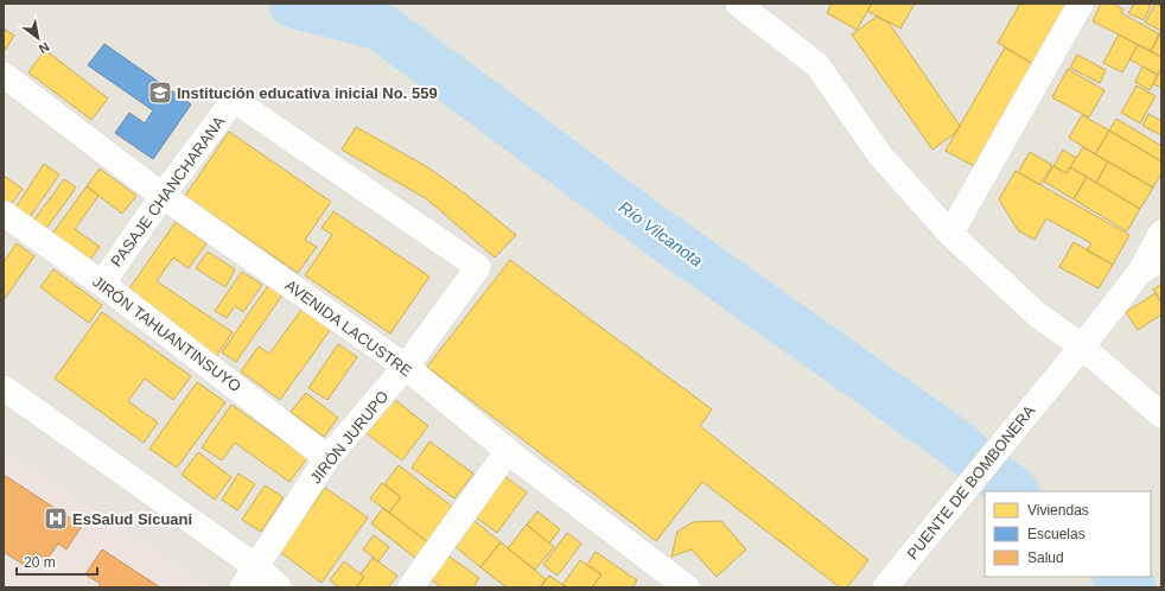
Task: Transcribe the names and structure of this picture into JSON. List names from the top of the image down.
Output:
{
  "streets": {
    "street": [
      "PASAJE CHANCHARANA",
      "AVENIDA LACUSTRE",
      "JIRÓN TAHUANTINSUYO",
      "JIRÓN JURUPO",
      "PUENTE DE BOMBONERA"
    ]
  },
  "crossings": [
    ["PASAJE CHANCHARANA", "AVENIDA LACUSTRE"],
    ["PASAJE CHANCHARANA", "JIRÓN TAHUANTINSUYO"],
    ["PASAJE CHANCHARANA", "JIRÓN JURUPO"],
    ["AVENIDA LACUSTRE", "JIRÓN JURUPO"],
    ["JIRÓN TAHUANTINSUYO", "JIRÓN JURUPO"]
  ],
  "water": ["Río Vilcanota"],
  "places": {
    "school or university": ["Institución educativa inicial No. 559"],
    "hospital": ["EsSalud Sicuani"]
  },
  "legend": ["Viviendas", "Escuelas", "Salud"],
  "scale_bar": "20 m",
  "north": "bottom right"
}
